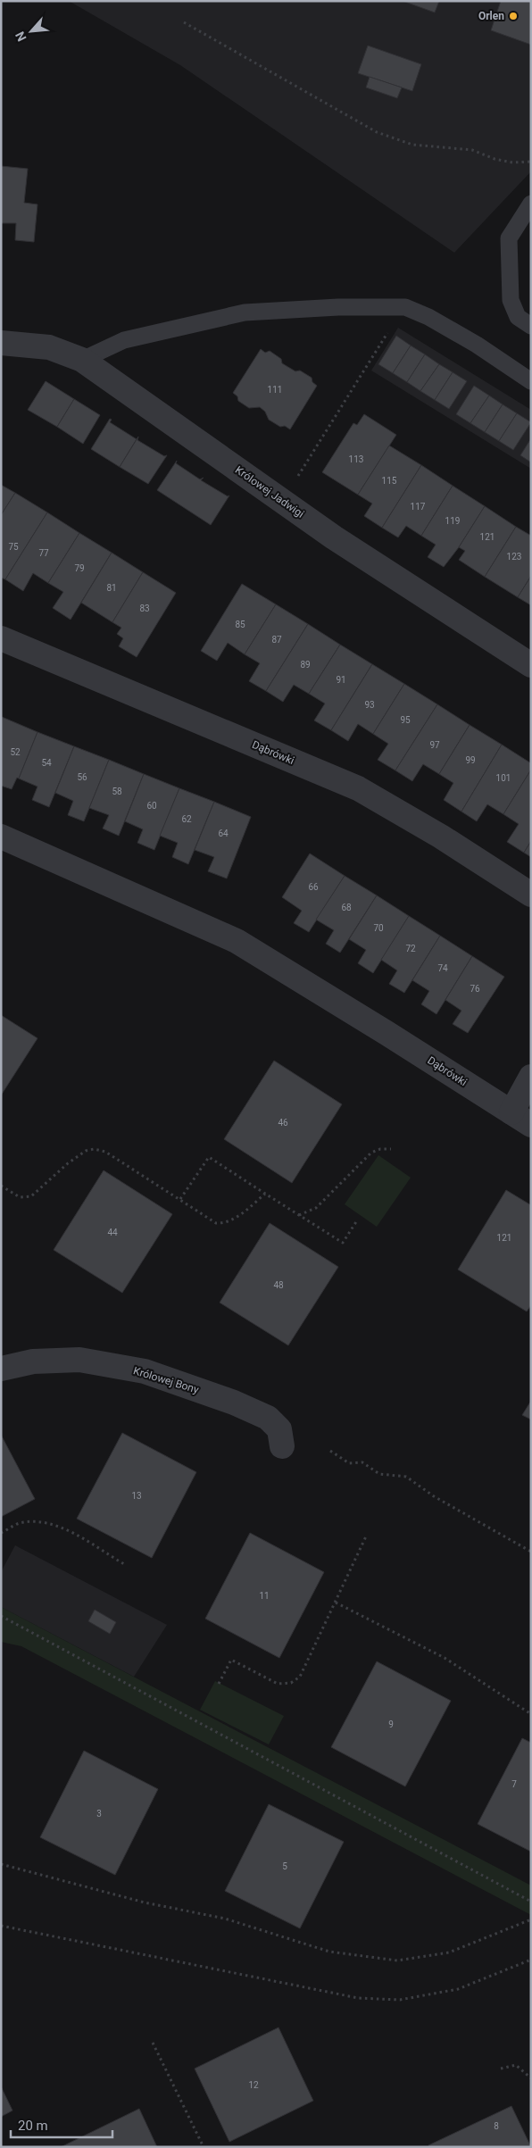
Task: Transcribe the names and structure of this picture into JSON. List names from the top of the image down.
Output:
{
  "streets": {
    "street": ["Królowej Jadwigi", "Dąbrówki", "Królowej Bony"]
  },
  "places": ["Orlen"],
  "house_numbers": [
    "111",
    "113",
    "115",
    "117",
    "119",
    "121",
    "75",
    "77",
    "123",
    "79",
    "81",
    "83",
    "85",
    "87",
    "89",
    "91",
    "93",
    "95",
    "97",
    "52",
    "99",
    "54",
    "56",
    "101",
    "58",
    "60",
    "62",
    "64",
    "66",
    "68",
    "70",
    "72",
    "74",
    "76",
    "46",
    "44",
    "121",
    "48",
    "13",
    "11",
    "9",
    "7",
    "3",
    "5",
    "12",
    "8"
  ],
  "scale_bar": "20 m",
  "north": "bottom left"
}
